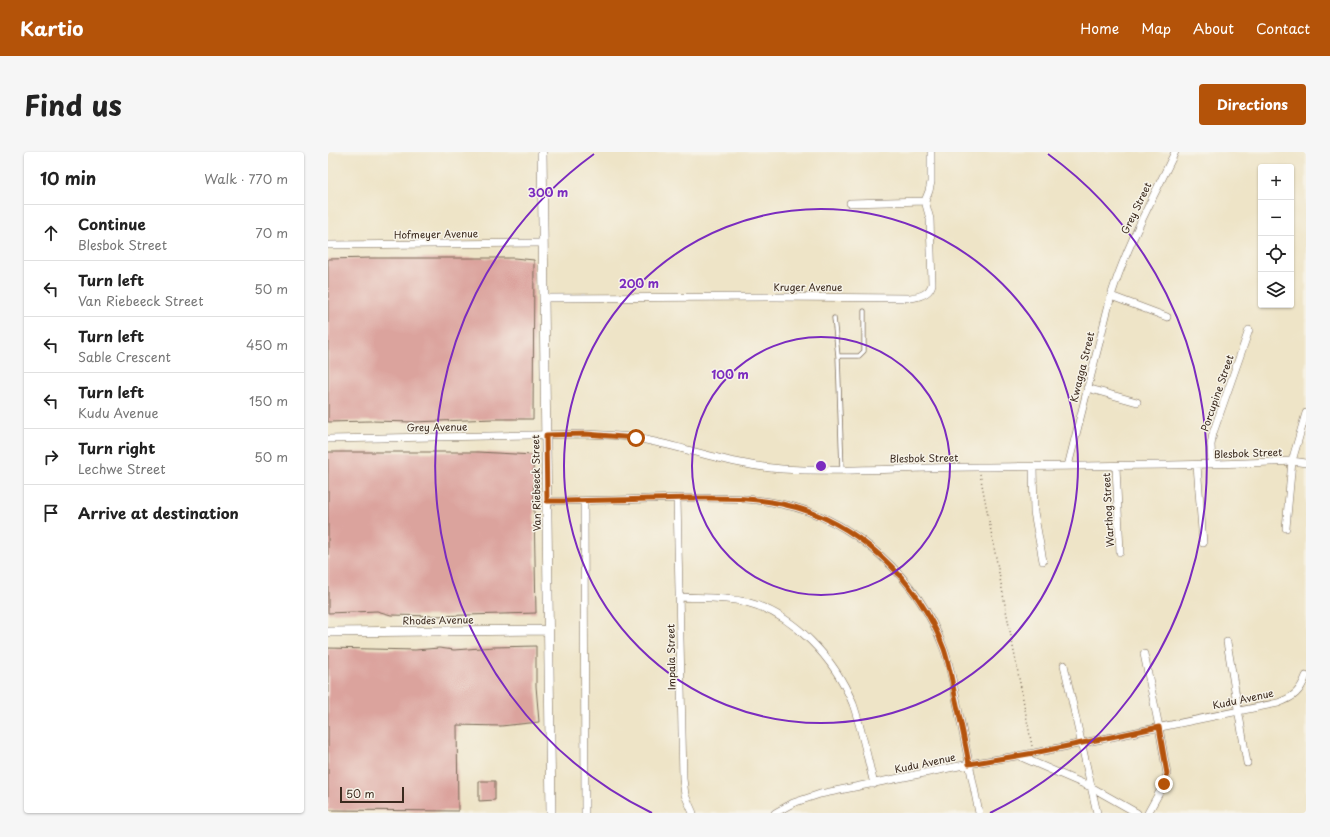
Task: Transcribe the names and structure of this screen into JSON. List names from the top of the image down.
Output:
{
  "streets": {
    "street": [
      "Grey Street",
      "Hofmeyer Avenue",
      "Kruger Avenue",
      "Kwagga Street",
      "Porcupine Street",
      "Grey Avenue",
      "Blesbok Street",
      "Van Riebeeck Street",
      "Warthog Street",
      "Rhodes Avenue",
      "Impala Street",
      "Kudu Avenue"
    ]
  },
  "crossings": [
    ["Grey Street", "Kwagga Street"],
    ["Hofmeyer Avenue", "Van Riebeeck Street"],
    ["Kruger Avenue", "Van Riebeeck Street"],
    ["Kwagga Street", "Blesbok Street"],
    ["Porcupine Street", "Blesbok Street"],
    ["Grey Avenue", "Blesbok Street"],
    ["Grey Avenue", "Van Riebeeck Street"],
    ["Blesbok Street", "Van Riebeeck Street"],
    ["Blesbok Street", "Warthog Street"],
    ["Van Riebeeck Street", "Rhodes Avenue"]
  ],
  "scale_bar": "50 m",
  "page": {
    "header": "Kartio",
    "nav": [
      "Home",
      "Map",
      "About",
      "Contact"
    ],
    "title": "Find us",
    "buttons": "Directions",
    "heading": ["10 min", "Walk · 770 m"],
    "map_buttons": ["+", "−"],
    "list": [
      ["Continue", "Blesbok Street", "70 m"],
      ["Turn left", "Van Riebeeck Street", "50 m"],
      ["Turn left", "Sable Crescent", "450 m"],
      ["Turn left", "Kudu Avenue", "150 m"],
      ["Turn right", "Lechwe Street", "50 m"],
      "Arrive at destination"
    ],
    "scale": "50 m"
  },
  "rings": ["300 m", "200 m", "100 m"]
}
